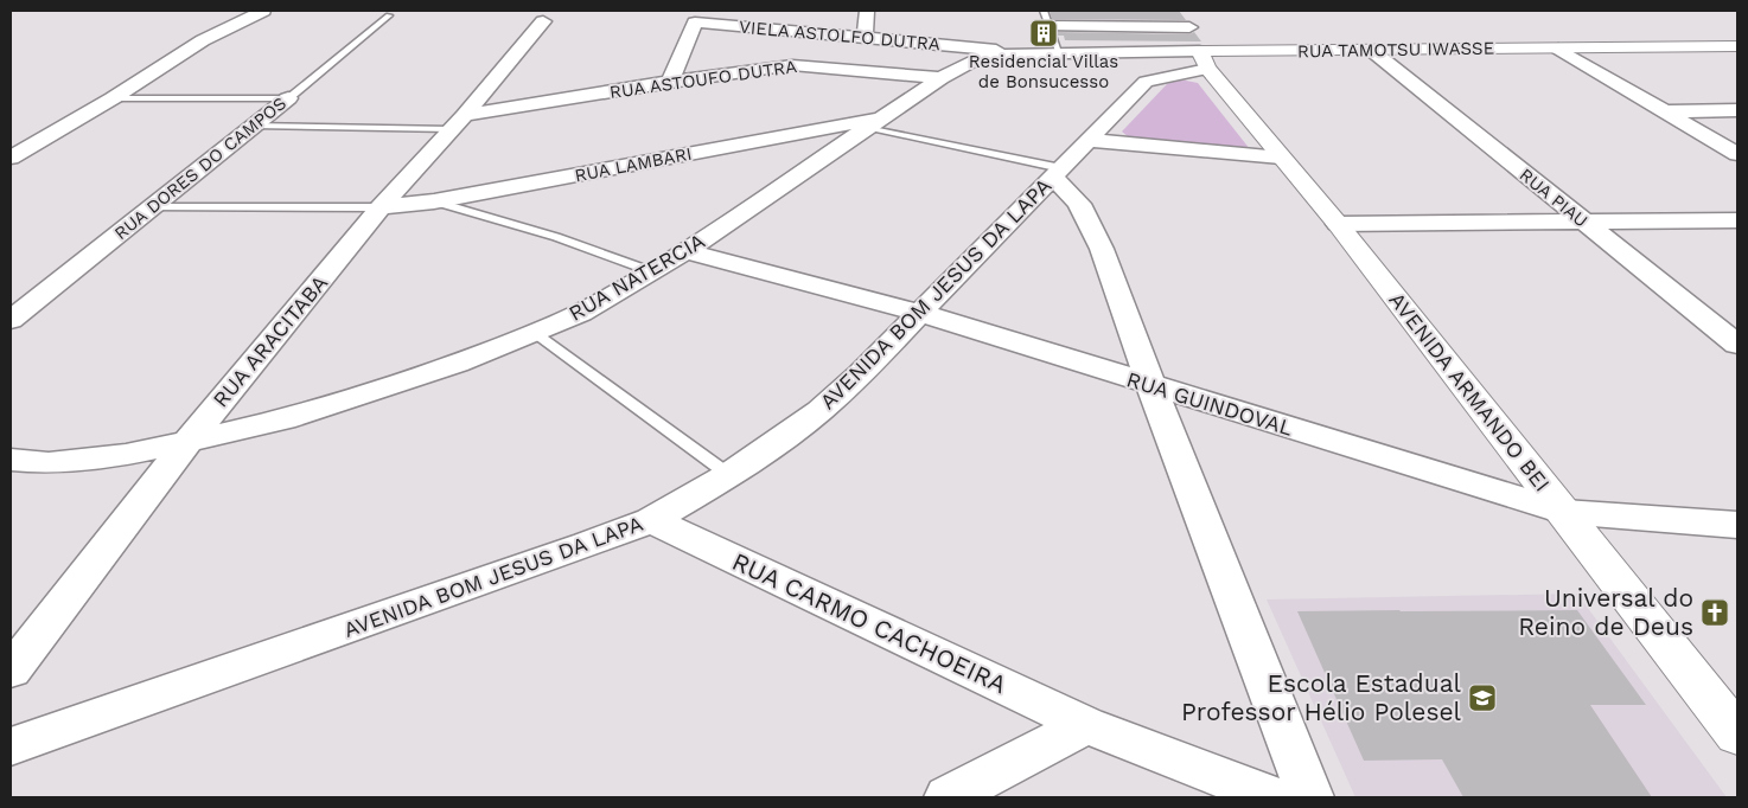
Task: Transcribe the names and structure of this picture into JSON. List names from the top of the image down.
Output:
{
  "streets": {
    "street": [
      "VIELA ASTOLFO DUTRA",
      "RUA TAMOTSU IWASSE",
      "RUA ASTOUFO DUTRA",
      "RUA LAMBARI",
      "RUA DORES DO CAMPOS",
      "RUA PIAU",
      "RUA NATERCIA",
      "AVENIDA BOM JESUS DA LAPA",
      "RUA ARACITABA",
      "AVENIDA ARMANDO BEI",
      "RUA GUINDOVAL",
      "RUA CARMO CACHOEIRA"
    ]
  },
  "crossings": [
    ["VIELA ASTOLFO DUTRA", "RUA TAMOTSU IWASSE"],
    ["VIELA ASTOLFO DUTRA", "RUA ASTOUFO DUTRA"],
    ["VIELA ASTOLFO DUTRA", "RUA NATERCIA"],
    ["RUA TAMOTSU IWASSE", "RUA PIAU"],
    ["RUA TAMOTSU IWASSE", "RUA NATERCIA"],
    ["RUA TAMOTSU IWASSE", "AVENIDA BOM JESUS DA LAPA"],
    ["RUA TAMOTSU IWASSE", "AVENIDA ARMANDO BEI"],
    ["RUA ASTOUFO DUTRA", "RUA NATERCIA"],
    ["RUA ASTOUFO DUTRA", "RUA ARACITABA"],
    ["RUA LAMBARI", "RUA NATERCIA"],
    ["RUA LAMBARI", "RUA ARACITABA"],
    ["RUA NATERCIA", "RUA ARACITABA"],
    ["RUA NATERCIA", "RUA GUINDOVAL"],
    ["AVENIDA BOM JESUS DA LAPA", "RUA GUINDOVAL"],
    ["AVENIDA BOM JESUS DA LAPA", "RUA CARMO CACHOEIRA"],
    ["AVENIDA ARMANDO BEI", "RUA GUINDOVAL"]
  ],
  "places": {
    "building": ["Residencial Villas de Bonsucesso"],
    "church": ["Universal do Reino de Deus"],
    "school or university": ["Escola Estadual Professor Hélio Polesel"]
  }
}
